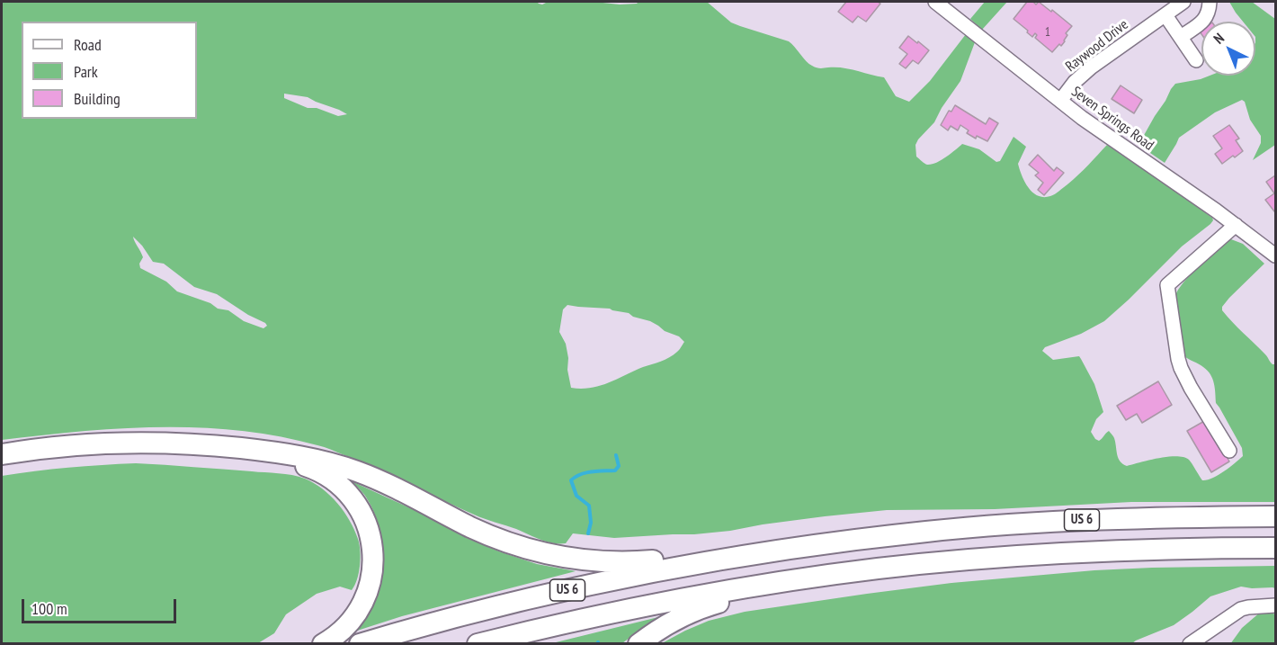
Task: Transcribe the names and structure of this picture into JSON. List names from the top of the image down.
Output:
{
  "streets": {
    "highway": ["US 6"],
    "street": ["Raywood Drive", "Seven Springs Road"]
  },
  "crossings": [
    ["Raywood Drive", "Seven Springs Road"]
  ],
  "house_numbers": ["1"],
  "legend": ["Road", "Park", "Building"],
  "scale_bar": "100 m",
  "north": "top left"
}
